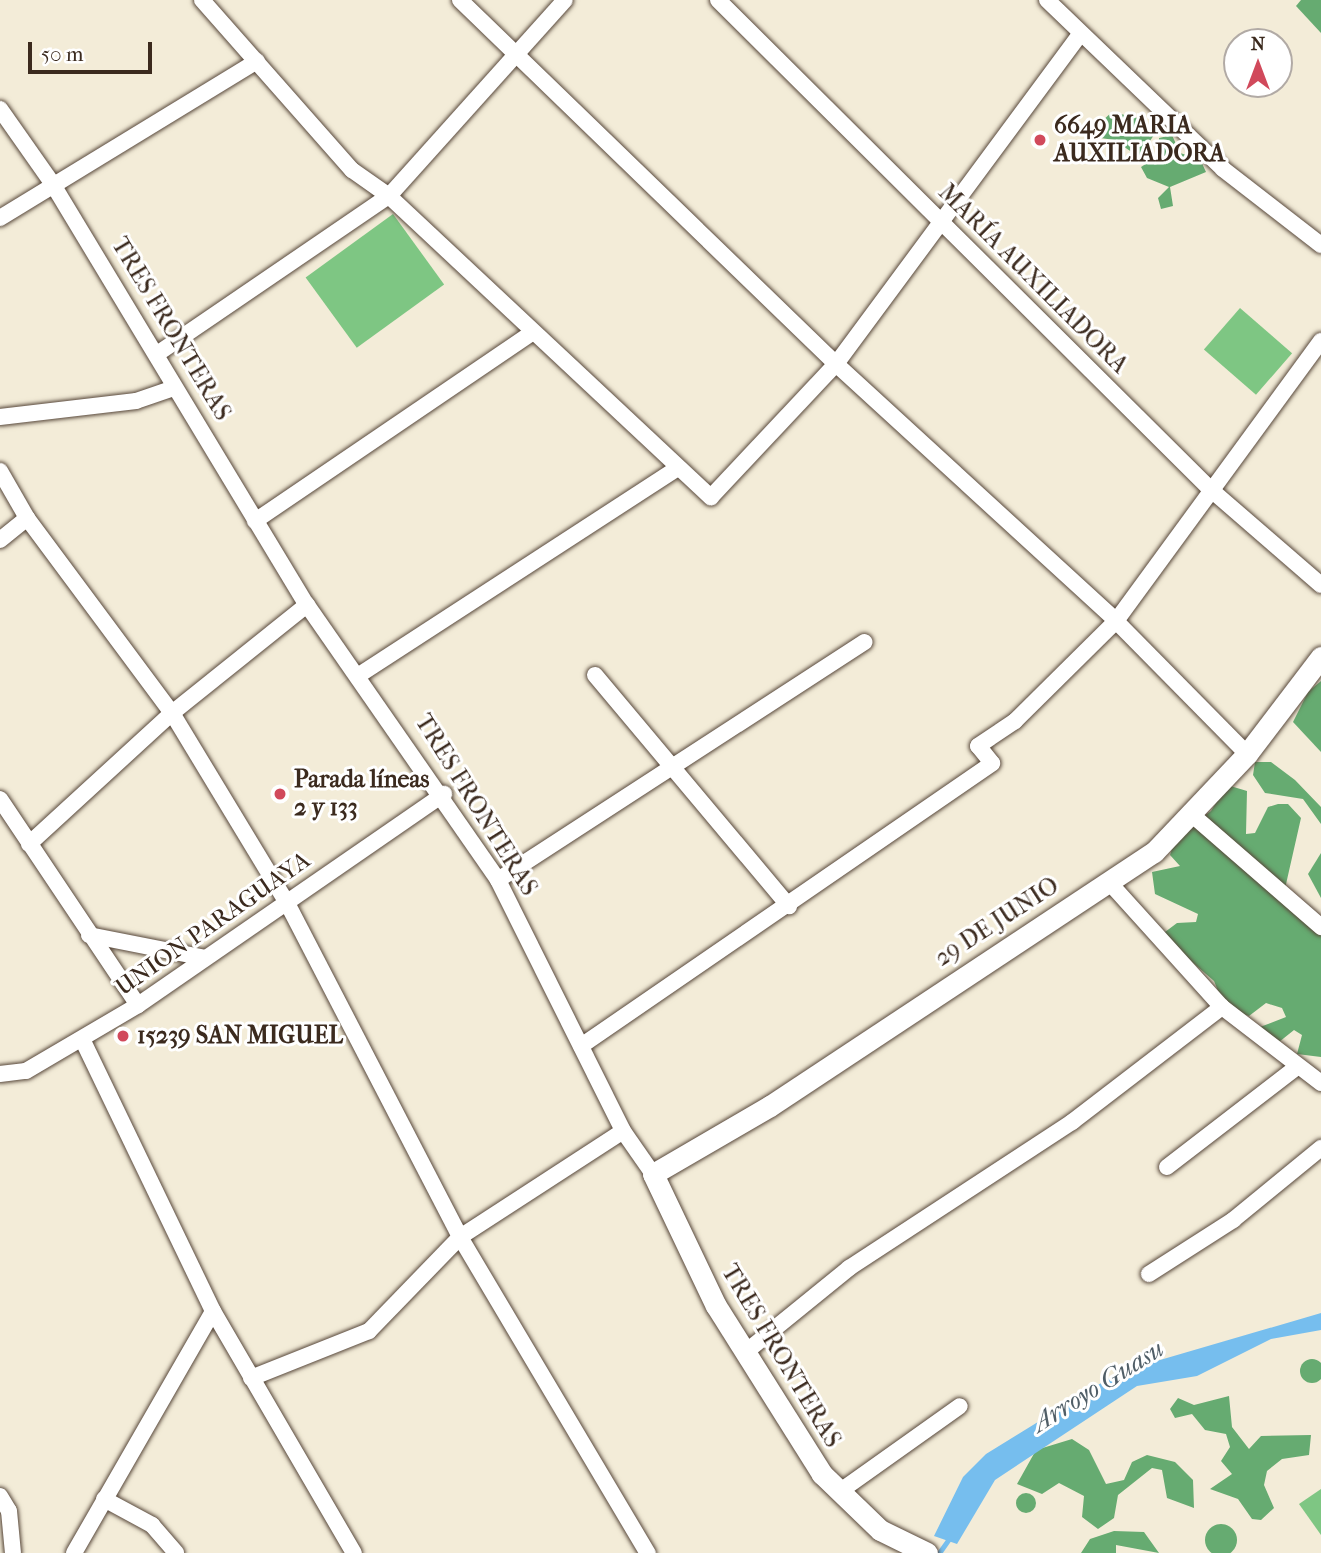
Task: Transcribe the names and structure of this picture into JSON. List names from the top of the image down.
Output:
{
  "streets": {
    "street": [
      "MARÍA AUXILIADORA",
      "TRES FRONTERAS",
      "29 DE JUNIO",
      "UNION PARAGUAYA"
    ]
  },
  "crossings": [
    ["TRES FRONTERAS", "29 DE JUNIO"],
    ["TRES FRONTERAS", "UNION PARAGUAYA"]
  ],
  "water": ["Arroyo Guasu"],
  "places": ["6649 MARIA AUXILIADORA", "Parada líneas 2 y 133", "15239 SAN MIGUEL"],
  "scale_bar": "50 m",
  "north": "top"
}
